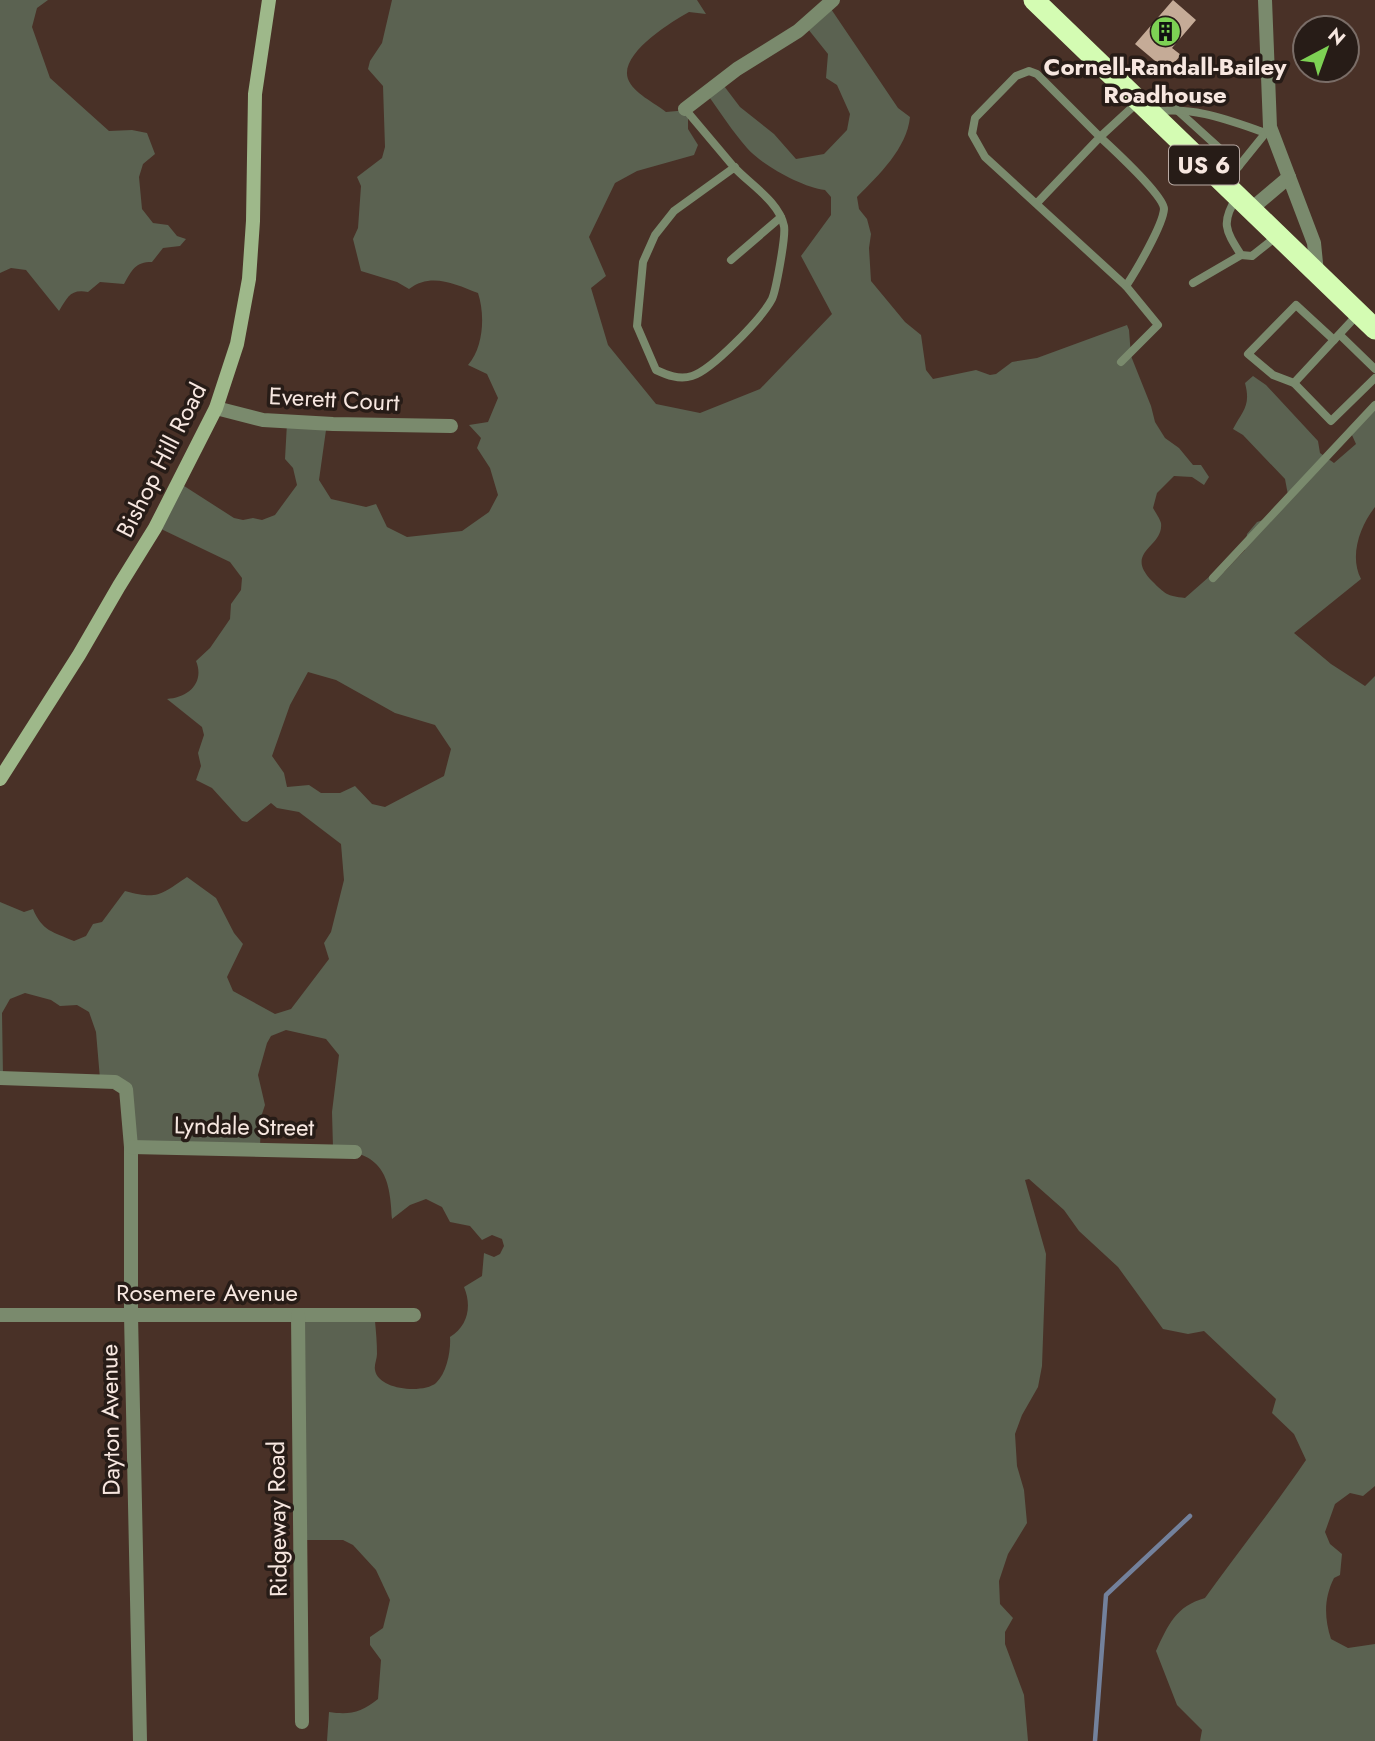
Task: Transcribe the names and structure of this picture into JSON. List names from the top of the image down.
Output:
{
  "streets": {
    "highway": ["US 6"],
    "street": [
      "Everett Court",
      "Bishop Hill Road",
      "Lyndale Street",
      "Rosemere Avenue",
      "Dayton Avenue",
      "Ridgeway Road"
    ]
  },
  "crossings": [
    ["Everett Court", "Bishop Hill Road"],
    ["Lyndale Street", "Dayton Avenue"],
    ["Rosemere Avenue", "Dayton Avenue"],
    ["Rosemere Avenue", "Ridgeway Road"]
  ],
  "places": {
    "building": ["Cornell-Randall-Bailey Roadhouse"]
  },
  "north": "top right"
}
